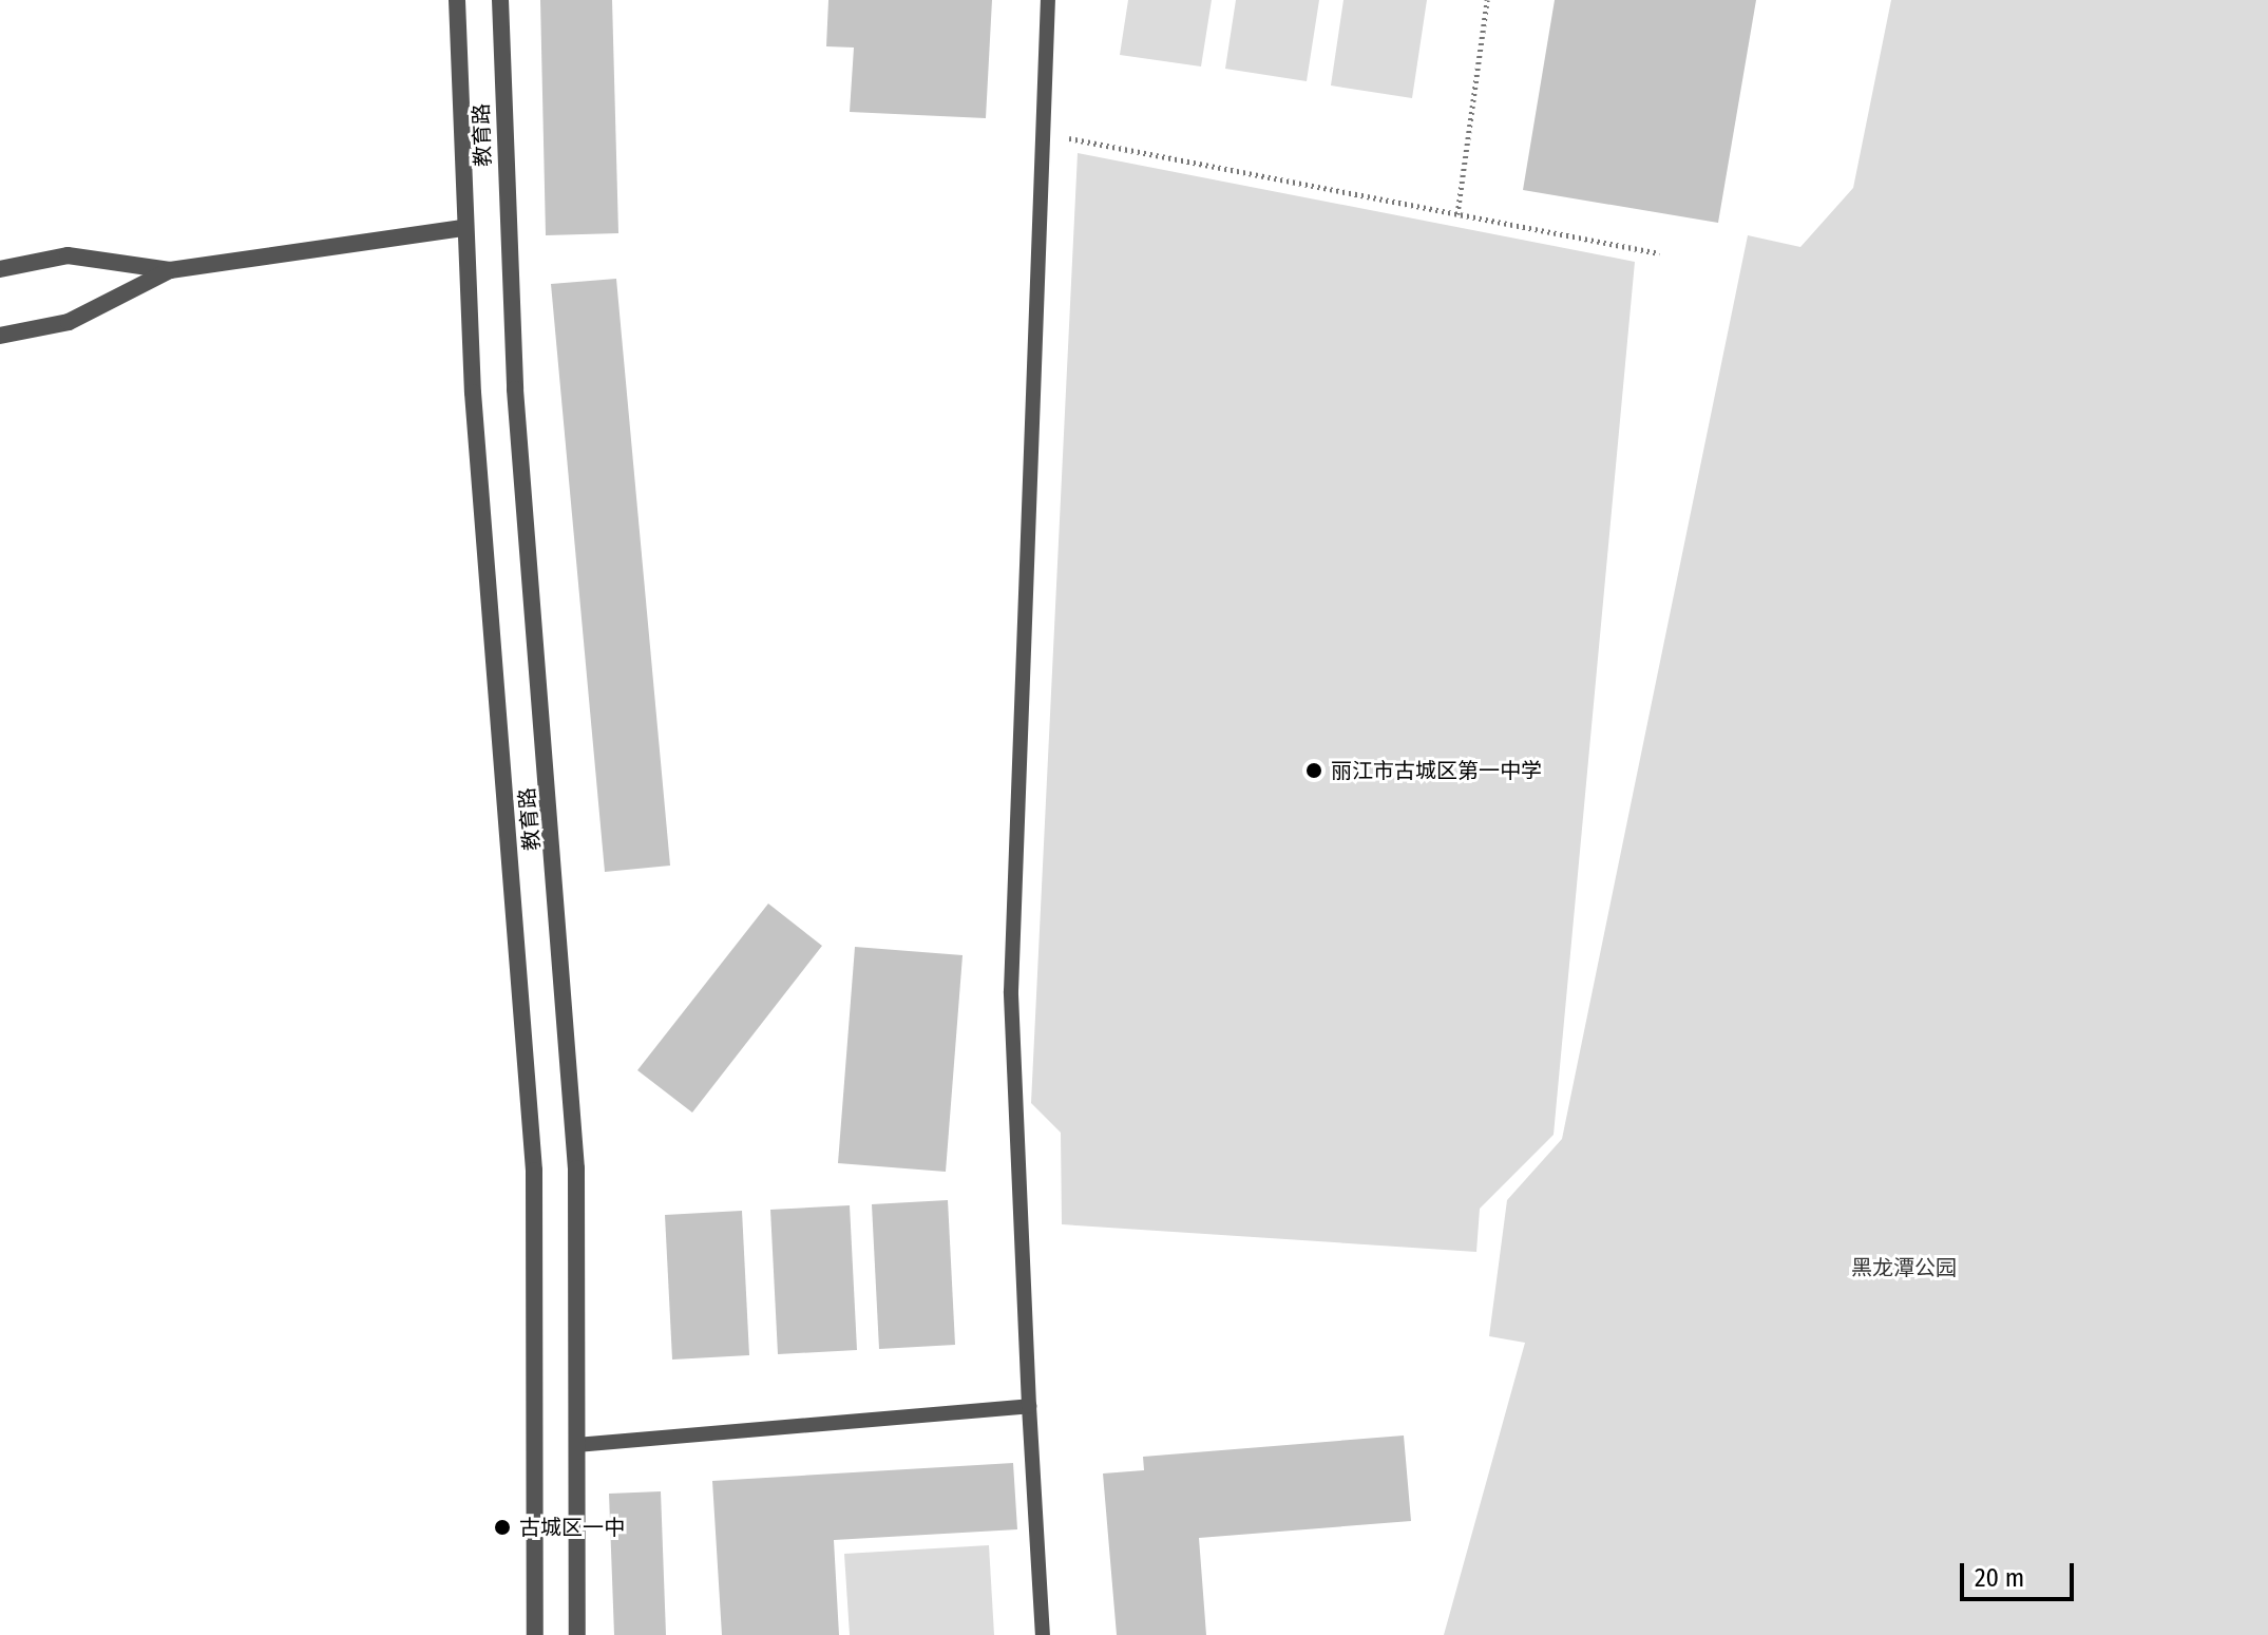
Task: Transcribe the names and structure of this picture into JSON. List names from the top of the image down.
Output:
{
  "streets": {
    "street": ["教育路"]
  },
  "parks": ["黑龙潭公园"],
  "places": ["丽江市古城区第一中学", "古城区一中"],
  "scale_bar": "20 m"
}
